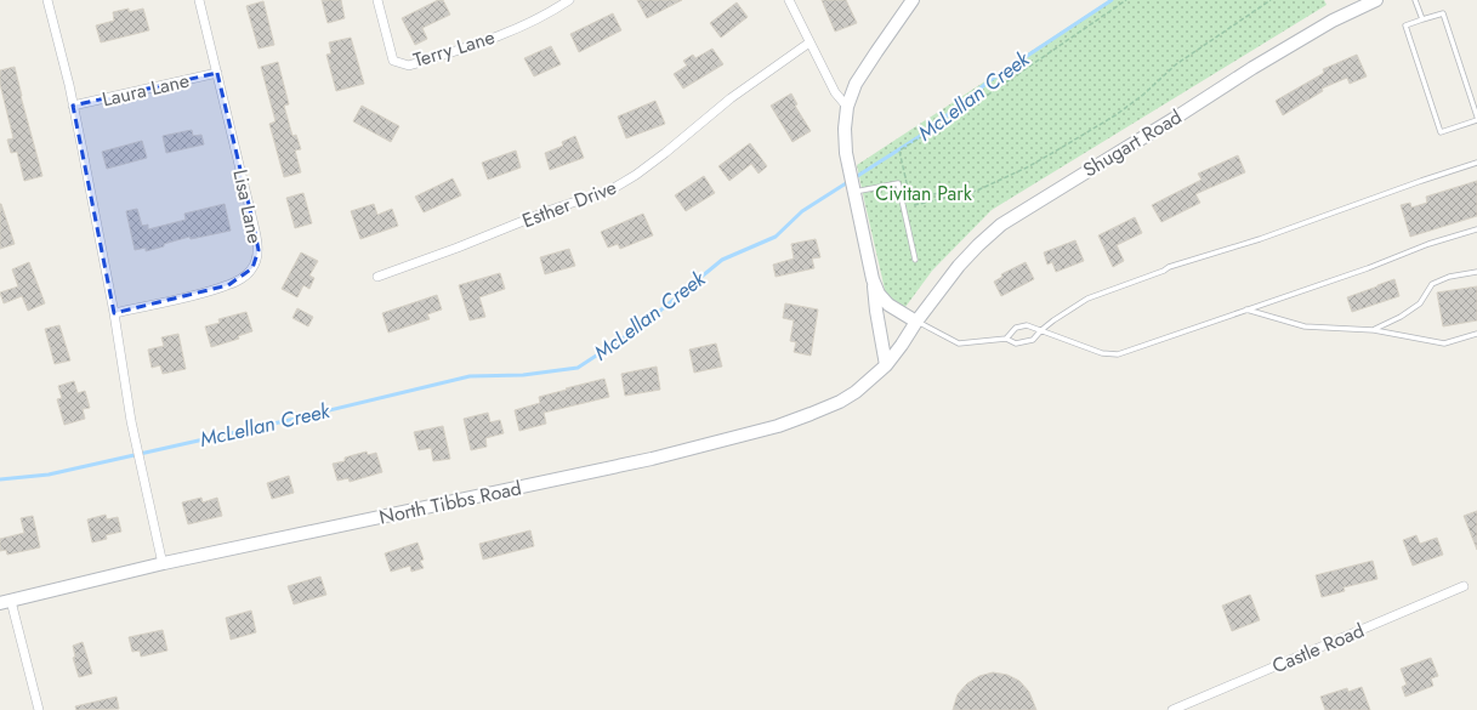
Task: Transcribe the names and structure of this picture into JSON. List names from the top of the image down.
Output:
{
  "streets": {
    "street": [
      "Terry Lane",
      "Laura Lane",
      "Shugart Road",
      "Esther Drive",
      "Lisa Lane",
      "North Tibbs Road",
      "Castle Road"
    ]
  },
  "crossings": [
    ["Laura Lane", "Lisa Lane"],
    ["Shugart Road", "North Tibbs Road"]
  ],
  "water": ["McLellan Creek"],
  "parks": ["Civitan Park"]
}
